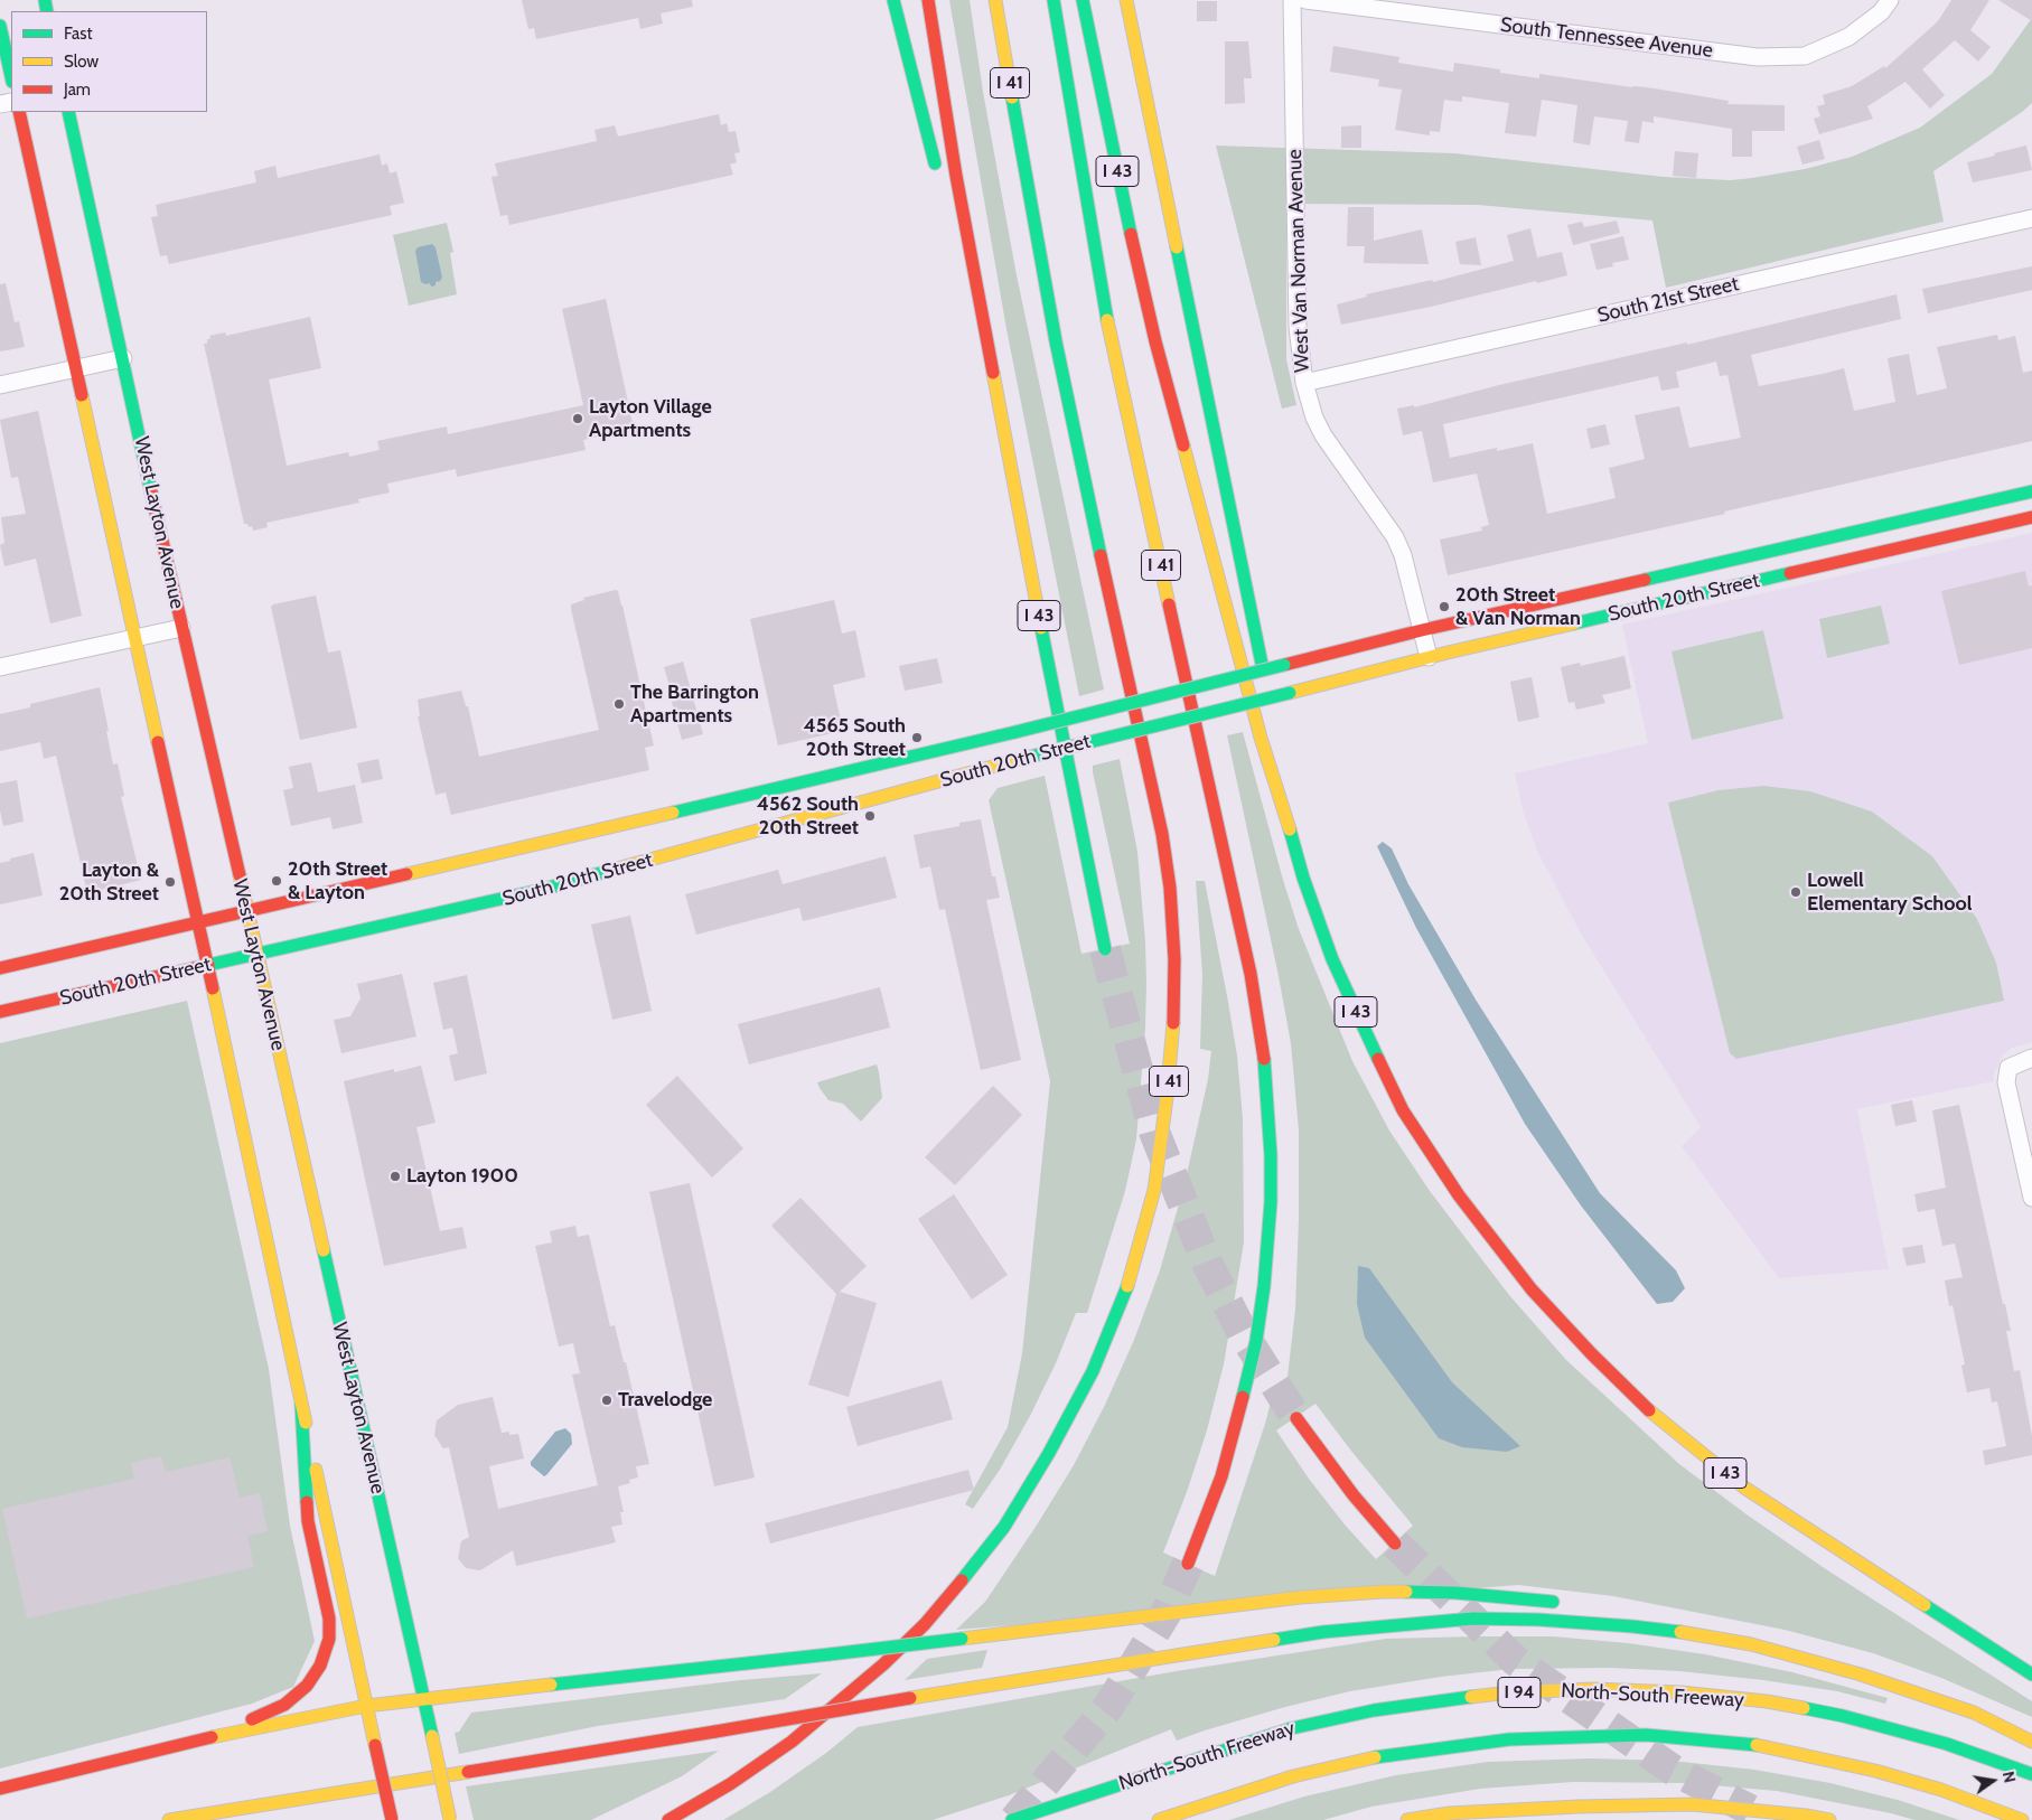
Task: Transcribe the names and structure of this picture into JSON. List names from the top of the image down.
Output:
{
  "streets": {
    "main road": [
      "I 41",
      "I 43",
      "West Layton Avenue",
      "South 20th Street",
      "I 94",
      "North-South Freeway"
    ],
    "street": ["South Tennessee Avenue", "West Van Norman Avenue", "South 21st Street"]
  },
  "crossings": [
    ["West Van Norman Avenue", "South 21st Street"],
    ["West Van Norman Avenue", "South 20th Street"],
    ["West Layton Avenue", "South 20th Street"]
  ],
  "places": [
    "Layton Village Apartments",
    "20th Street & Van Norman",
    "The Barrington Apartments",
    "4565 South 20th Street",
    "4562 South 20th Street",
    "20th Street & Layton",
    "Layton & 20th Street",
    "Lowell Elementary School",
    "Layton 1900",
    "Travelodge"
  ],
  "legend": ["Fast", "Slow", "Jam"],
  "north": "right"
}
